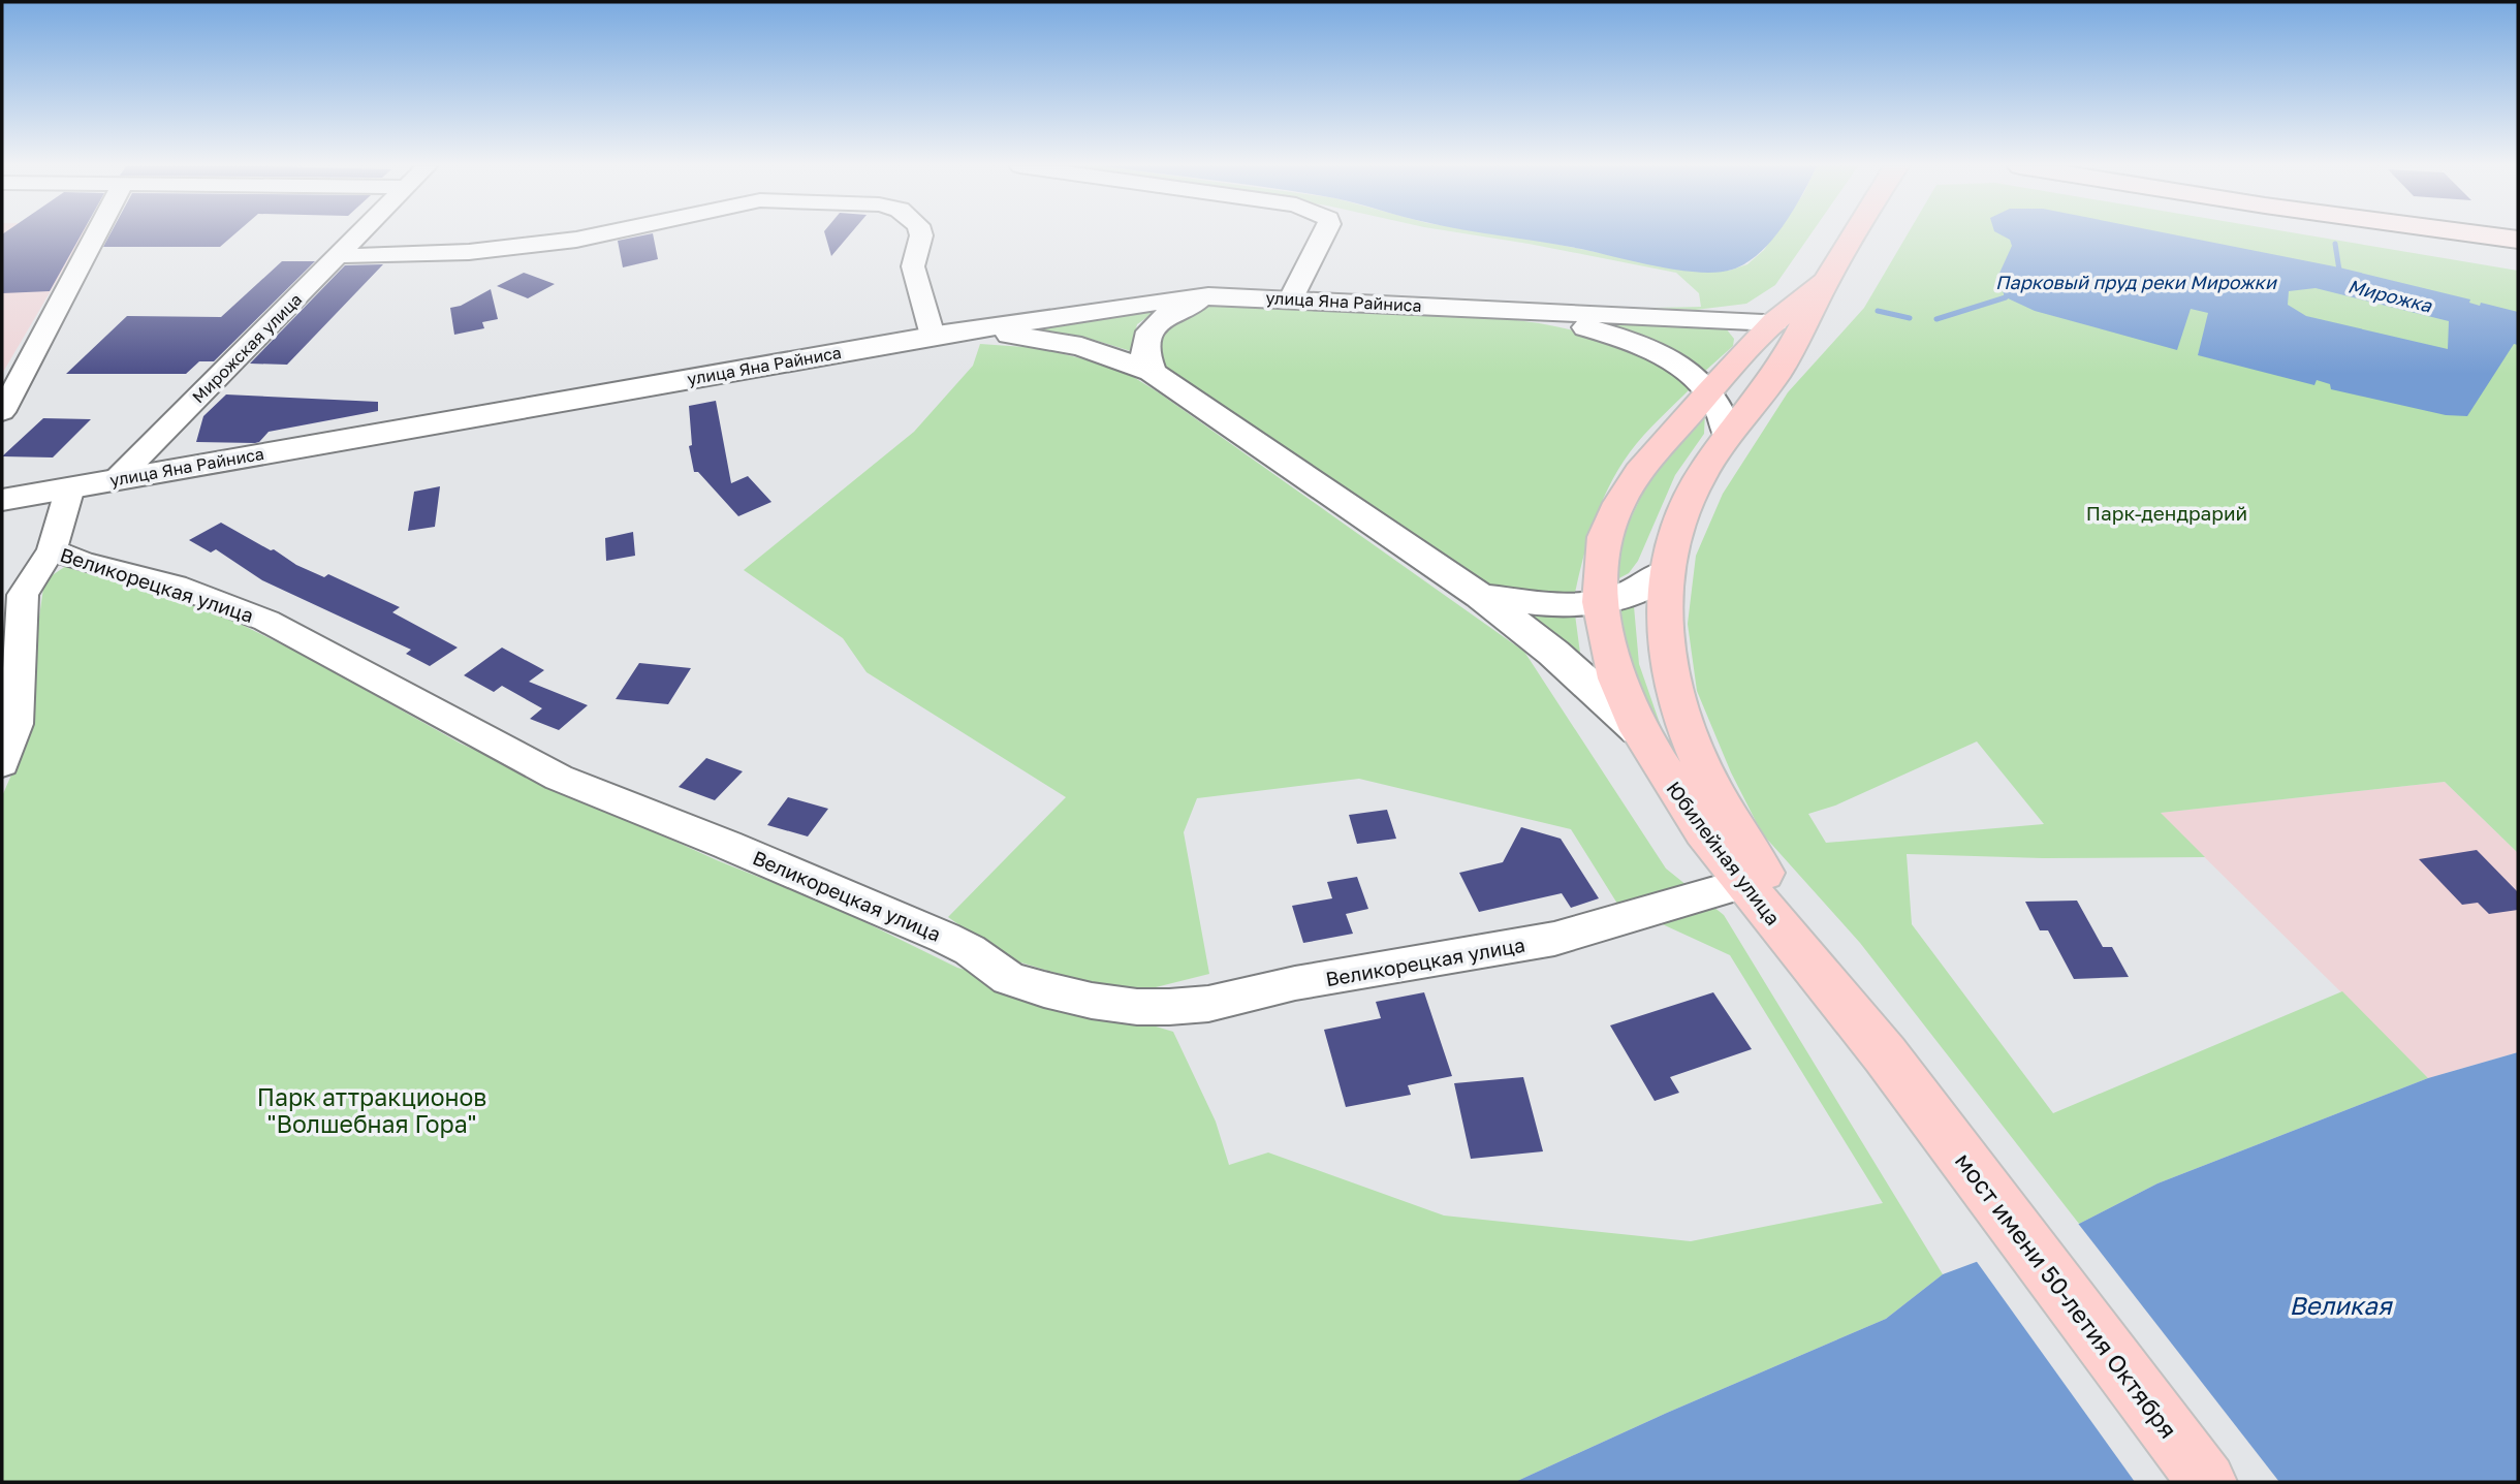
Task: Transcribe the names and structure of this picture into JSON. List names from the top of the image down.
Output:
{
  "streets": {
    "main road": ["Юбилейная улица", "мост имени 50-летия Октября"],
    "street": ["улица Яна Райниса", "Мирожская улица", "Великорецкая улица"]
  },
  "crossings": [
    ["улица Яна Райниса", "Мирожская улица"],
    ["улица Яна Райниса", "Великорецкая улица"],
    ["улица Яна Райниса", "Юбилейная улица"],
    ["Великорецкая улица", "Юбилейная улица"],
    ["Юбилейная улица", "мост имени 50-летия Октября"]
  ],
  "water": ["Парковый пруд реки Мирожки", "Мирожка", "Великая"],
  "parks": ["Парк-дендрарий", "Парк аттракционов \"Волшебная Гора\""]
}
